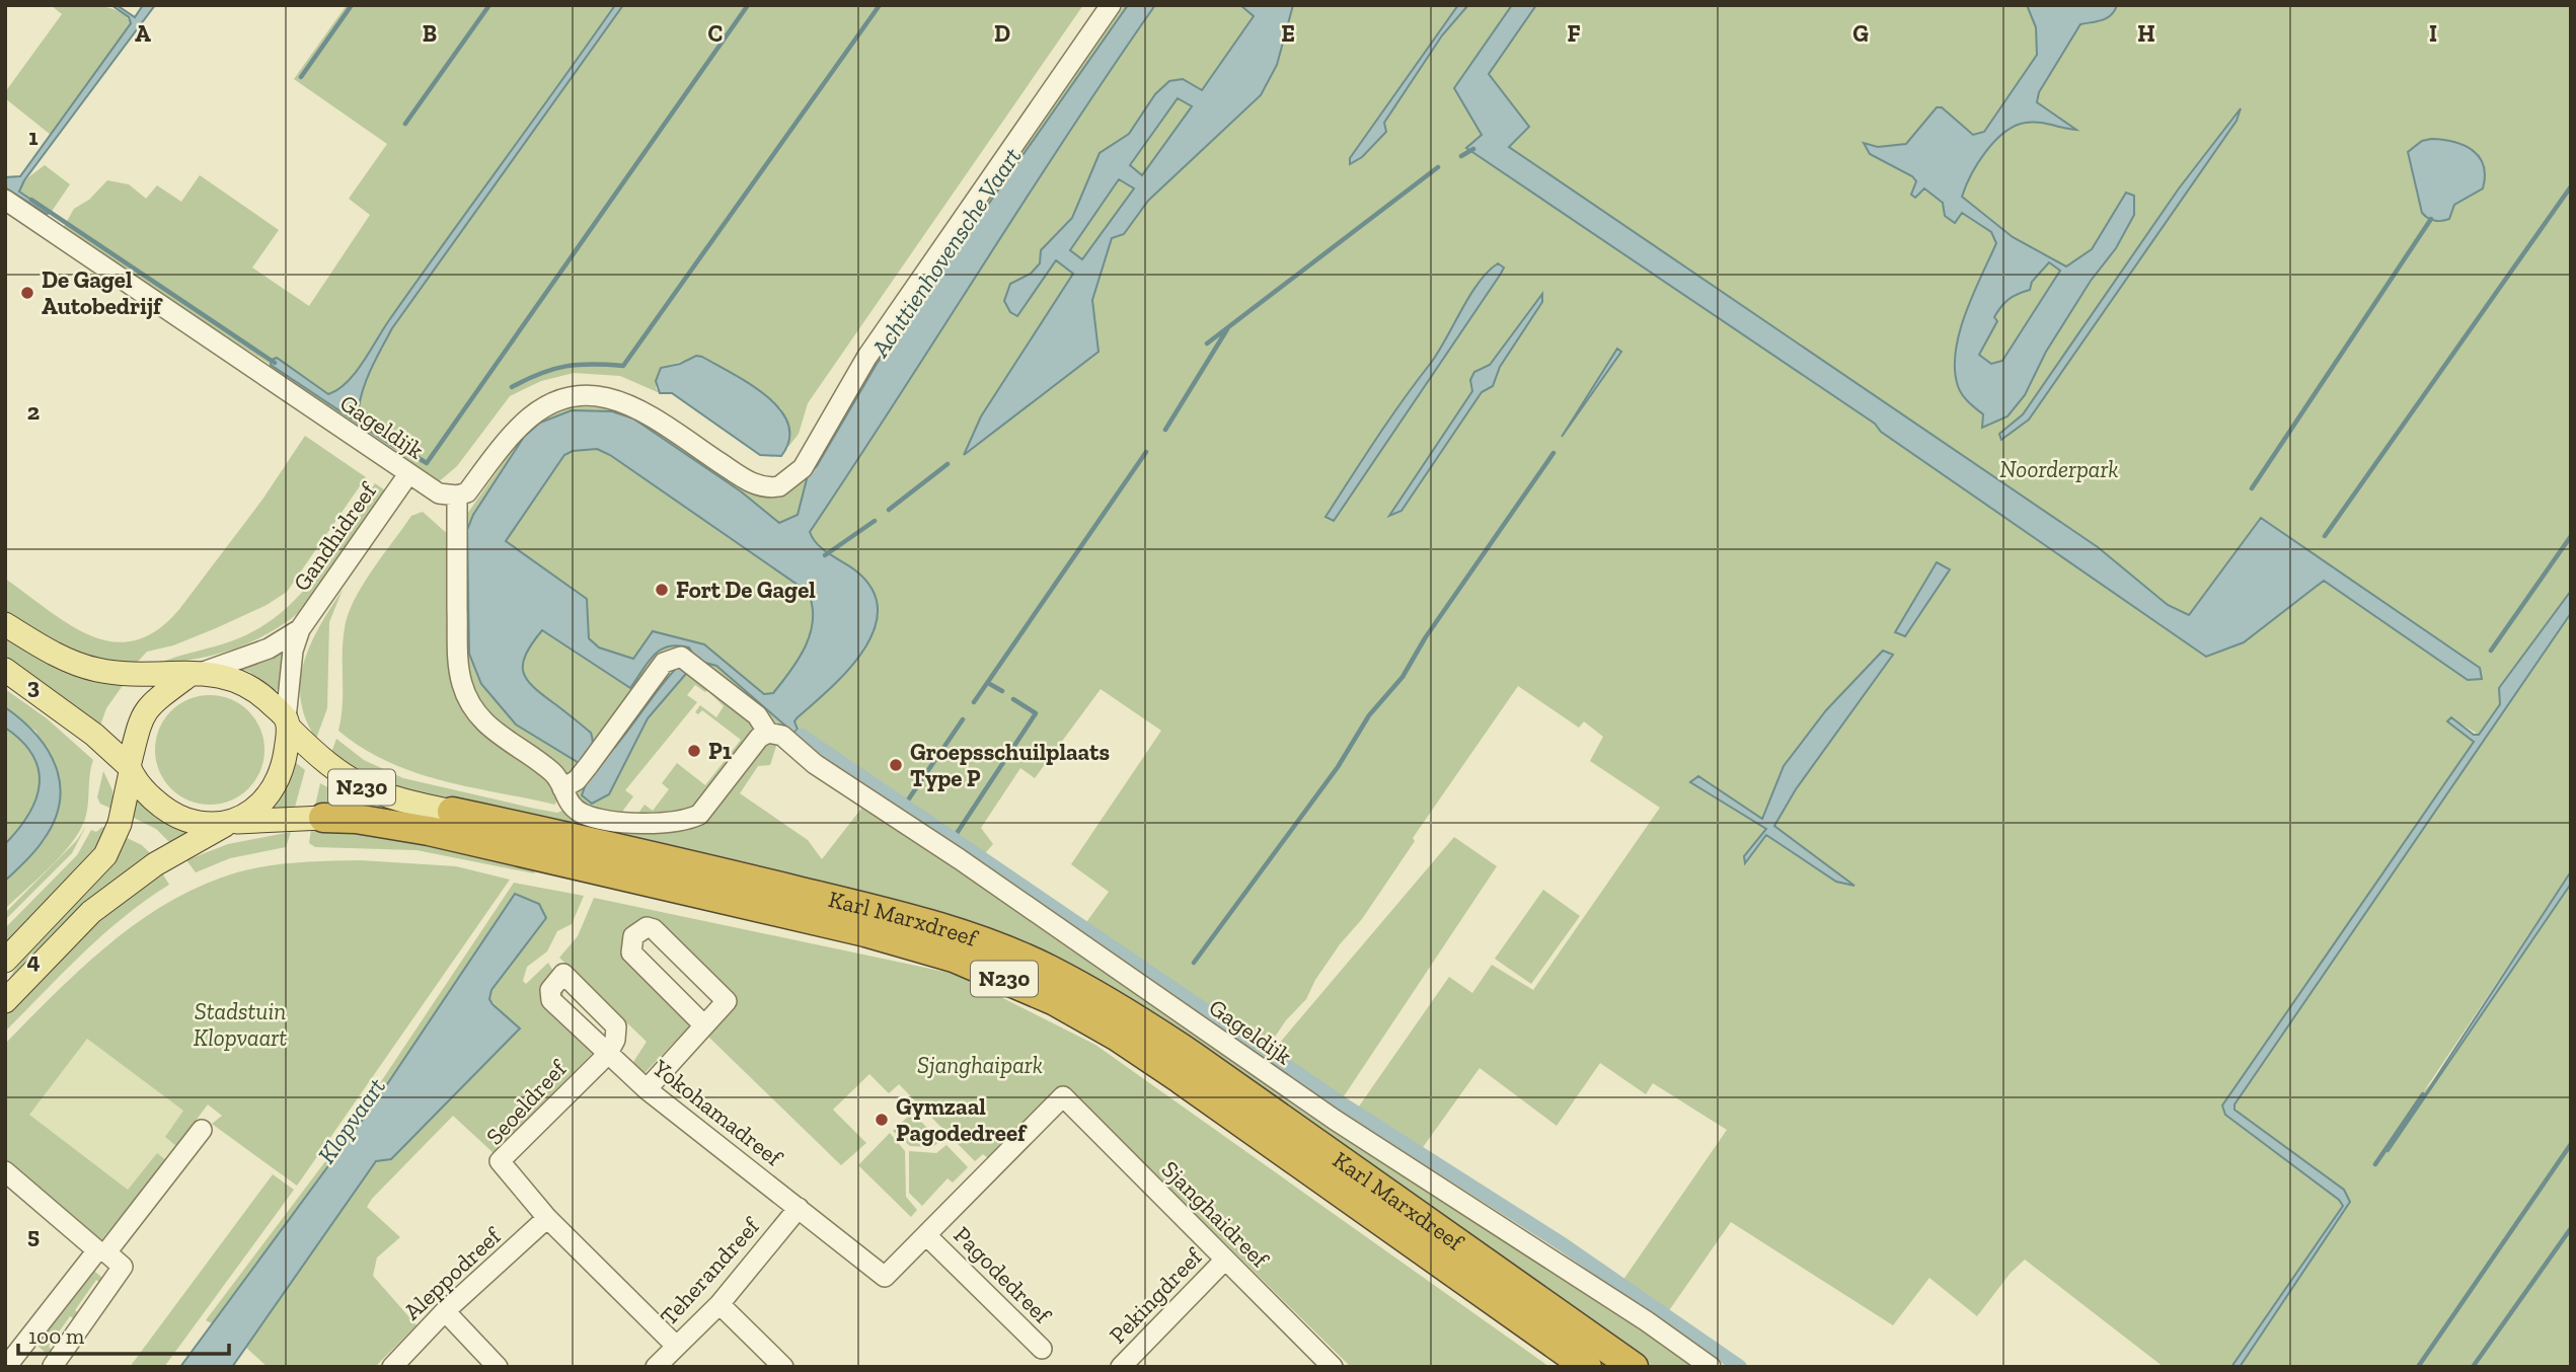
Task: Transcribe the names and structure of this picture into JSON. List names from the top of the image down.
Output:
{
  "streets": {
    "highway": ["N230", "Karl Marxdreef"],
    "street": [
      "Gageldijk",
      "Gandhidreef",
      "Seoeldreef",
      "Yokohamadreef",
      "Sjanghaidreef",
      "Teherandreef",
      "Aleppodreef",
      "Pagodedreef",
      "Pekingdreef"
    ]
  },
  "crossings": [
    ["Gageldijk", "Gandhidreef"],
    ["Gandhidreef", "N230"],
    ["Gandhidreef", "Karl Marxdreef"],
    ["N230", "Karl Marxdreef"],
    ["Seoeldreef", "Yokohamadreef"],
    ["Seoeldreef", "Aleppodreef"],
    ["Yokohamadreef", "Teherandreef"],
    ["Yokohamadreef", "Pagodedreef"],
    ["Sjanghaidreef", "Pagodedreef"],
    ["Sjanghaidreef", "Pekingdreef"],
    ["Teherandreef", "Pagodedreef"]
  ],
  "water": ["Achttienhovensche Vaart", "Klopvaart"],
  "parks": ["Noorderpark", "Stadstuin Klopvaart", "Sjanghaipark"],
  "places": [
    "De Gagel Autobedrijf",
    "Fort De Gagel",
    "P1",
    "Groepsschuilplaats Type P",
    "Gymzaal Pagodedreef"
  ],
  "scale_bar": "100 m",
  "grid": {
    "columns": [
      "A",
      "B",
      "C",
      "D",
      "E",
      "F",
      "G",
      "H",
      "I"
    ],
    "rows": [
      "1",
      "2",
      "3",
      "4",
      "5"
    ]
  }
}
